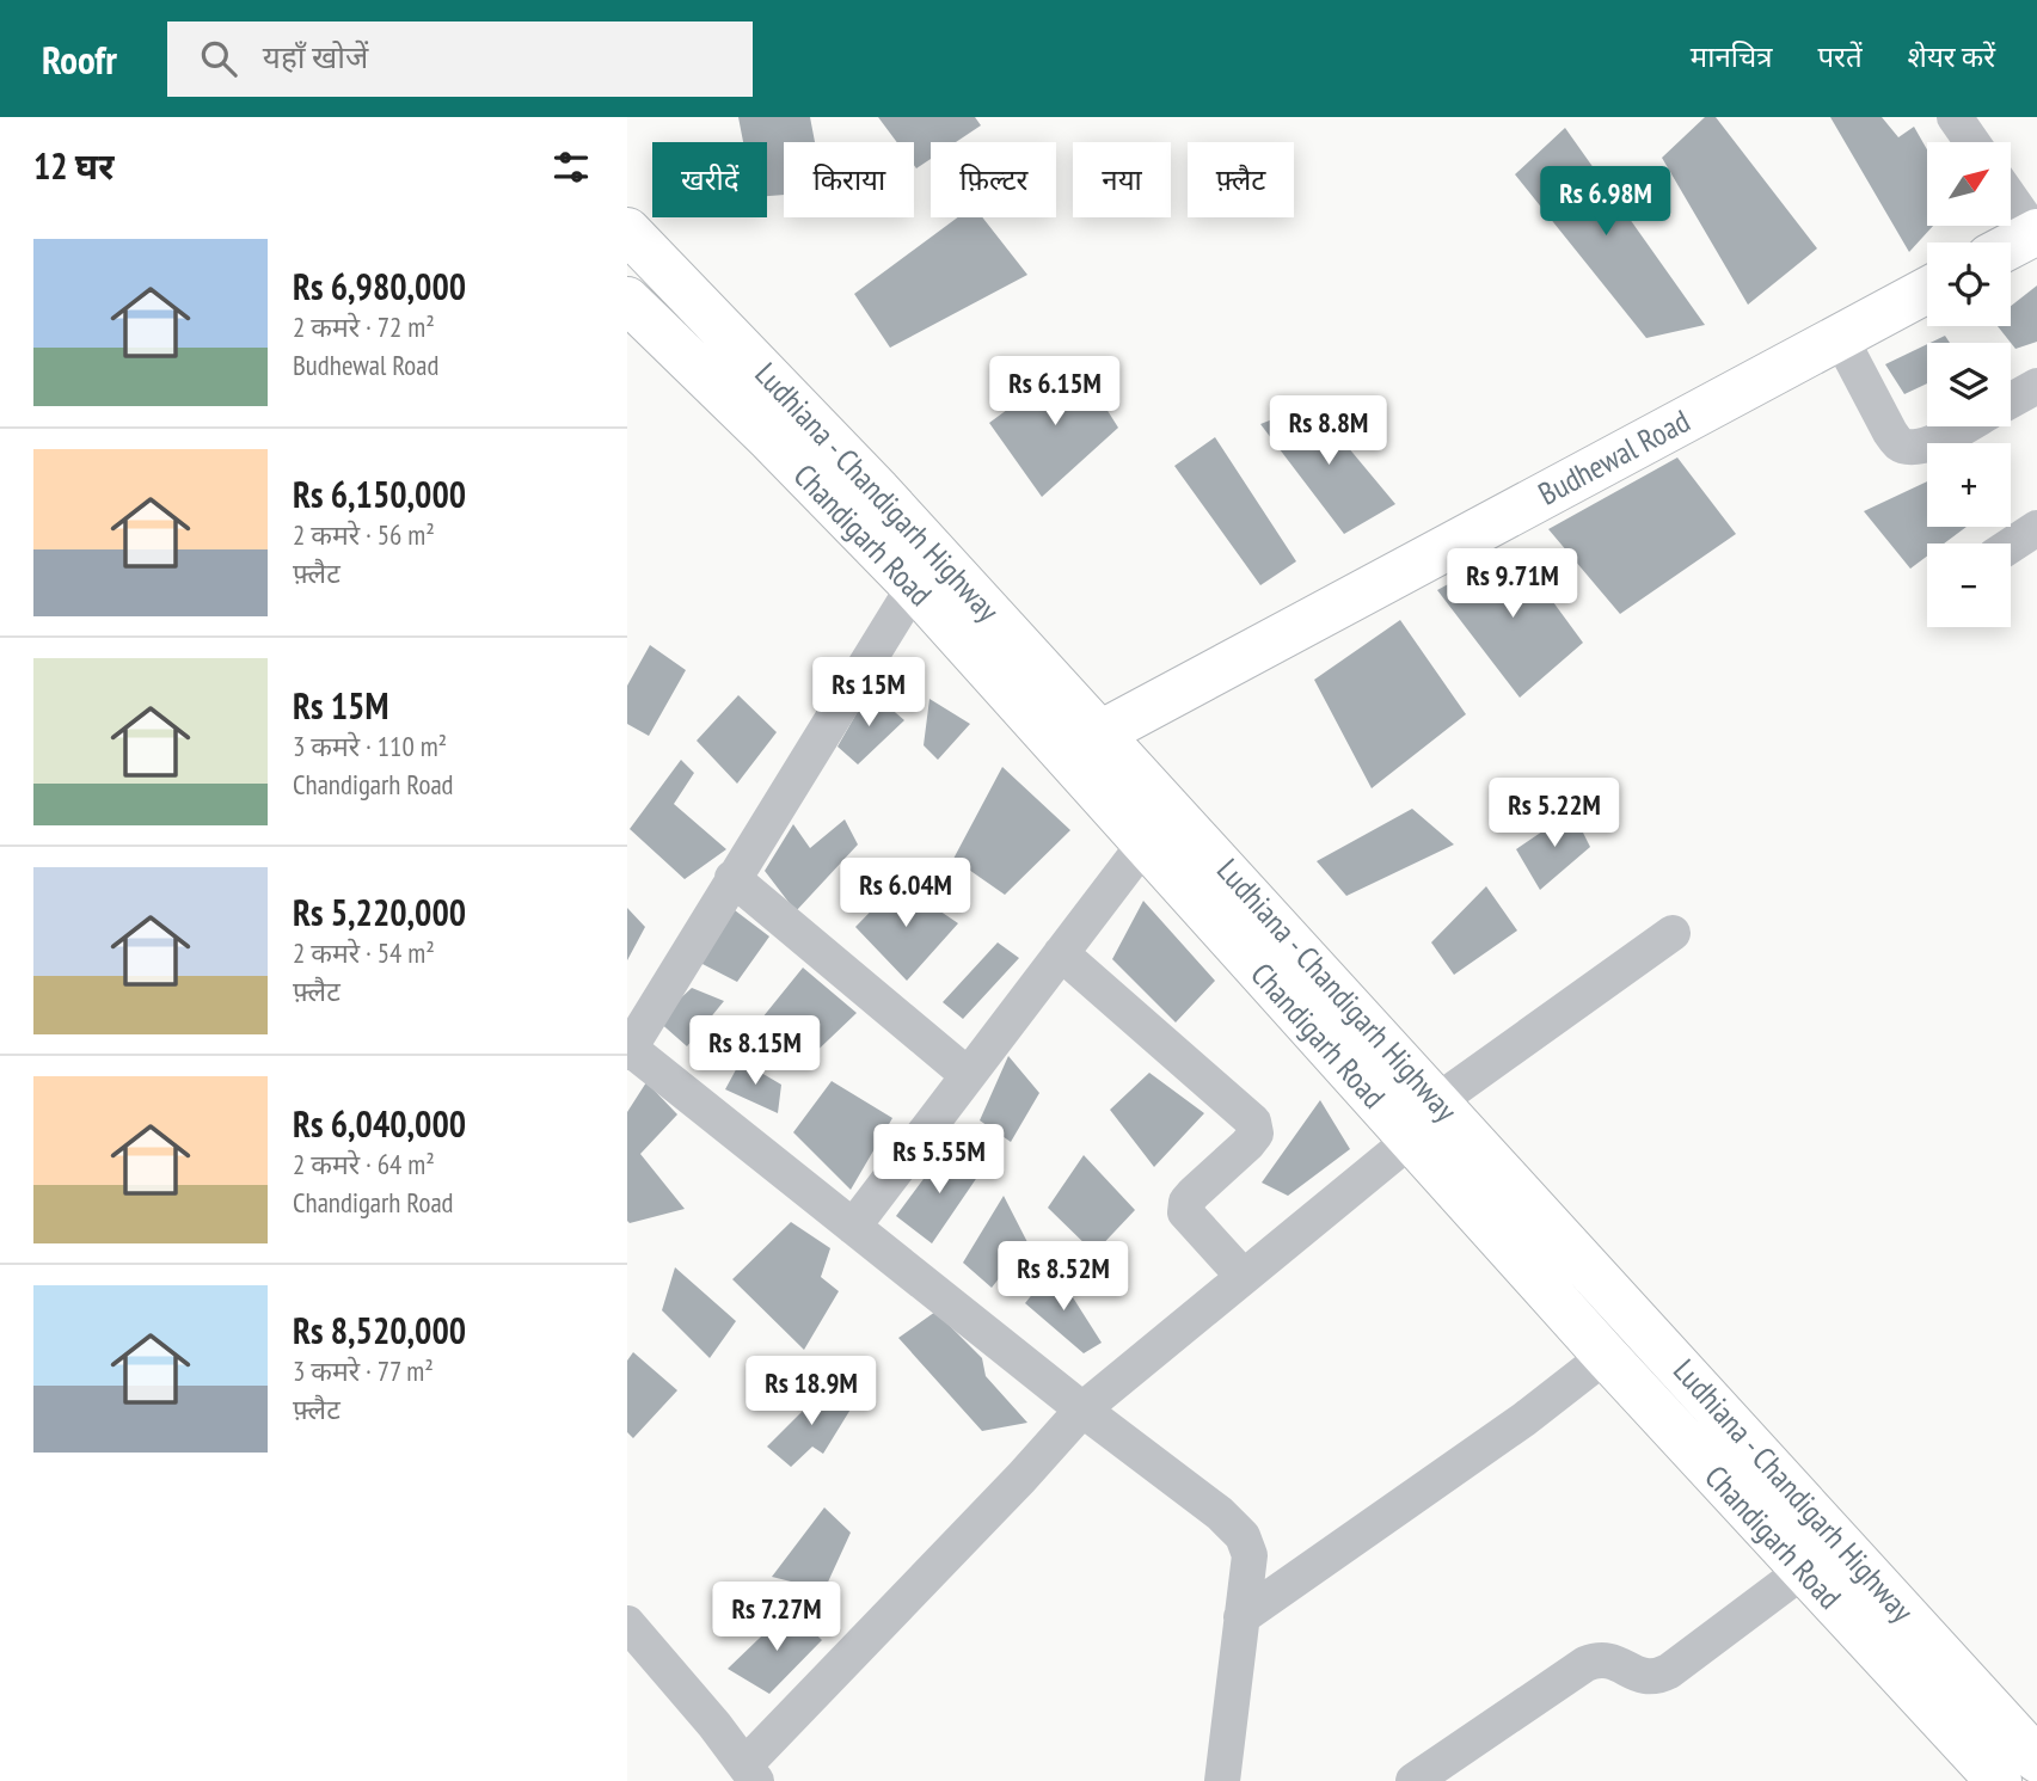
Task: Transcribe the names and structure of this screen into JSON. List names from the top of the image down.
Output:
{
  "streets": {
    "main road": ["Budhewal Road", "Ludhiana - Chandigarh Highway", "Chandigarh Road"]
  },
  "crossings": [
    ["Budhewal Road", "Ludhiana - Chandigarh Highway"],
    ["Budhewal Road", "Chandigarh Road"],
    ["Ludhiana - Chandigarh Highway", "Chandigarh Road"]
  ],
  "north": "top right",
  "page": {
    "header": "Roofr",
    "search": "यहाँ खोजें",
    "nav": ["मानचित्र", "परतें", "शेयर करें"],
    "heading": "12 घर",
    "map_buttons": ["+", "−"],
    "chip": [
      "खरीदें",
      "किराया",
      "फ़िल्टर",
      "नया",
      "फ़्लैट"
    ],
    "price": [
      "Rs 6.98M",
      "Rs 6.15M",
      "Rs 8.8M",
      "Rs 9.71M",
      "Rs 15M",
      "Rs 5.22M",
      "Rs 6.04M",
      "Rs 8.15M",
      "Rs 5.55M",
      "Rs 8.52M",
      "Rs 18.9M",
      "Rs 7.27M"
    ],
    "list": [
      {
        "name": "Rs 6,980,000",
        "note": "2 कमरे · 72 m² · Budhewal Road"
      },
      {
        "name": "Rs 6,150,000",
        "note": "2 कमरे · 56 m² · फ़्लैट"
      },
      {
        "name": "Rs 15M",
        "note": "3 कमरे · 110 m² · Chandigarh Road"
      },
      {
        "name": "Rs 5,220,000",
        "note": "2 कमरे · 54 m² · फ़्लैट"
      },
      {
        "name": "Rs 6,040,000",
        "note": "2 कमरे · 64 m² · Chandigarh Road"
      },
      {
        "name": "Rs 8,520,000",
        "note": "3 कमरे · 77 m² · फ़्लैट"
      }
    ]
  }
}
